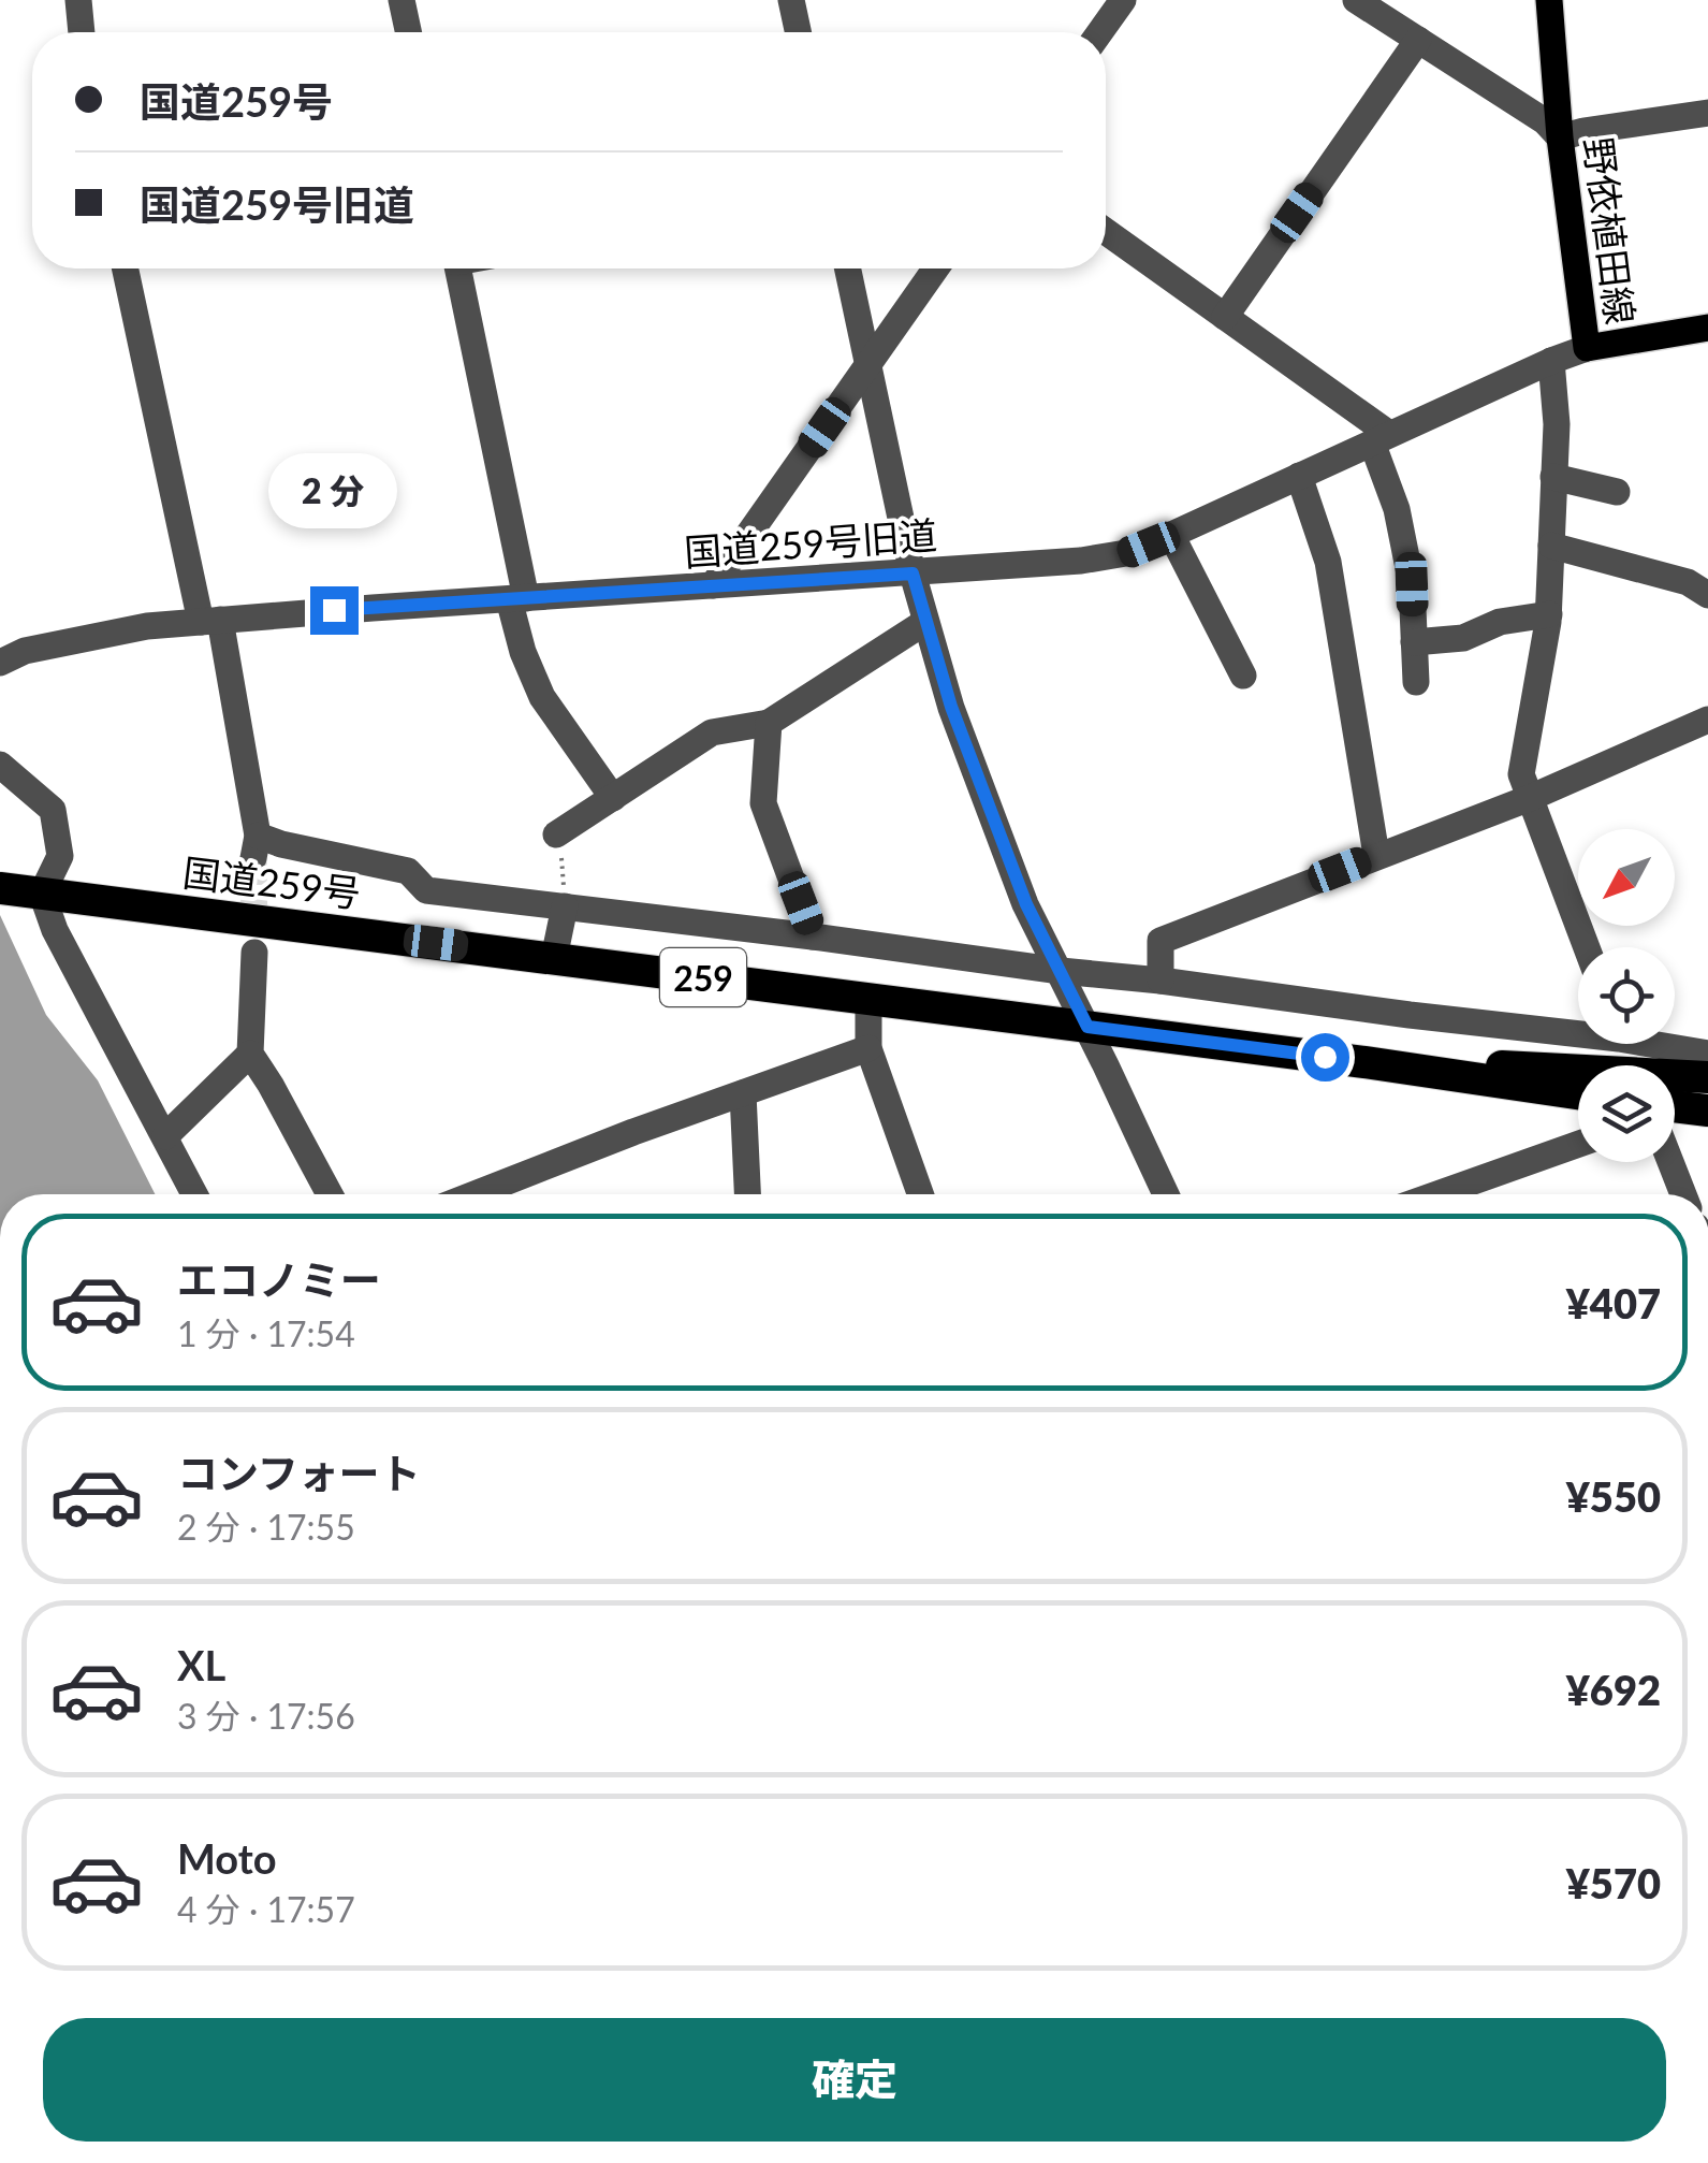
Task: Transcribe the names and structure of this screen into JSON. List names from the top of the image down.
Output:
{
  "streets": {
    "highway": ["国道259号", "259"],
    "main road": ["野依植田線"],
    "street": ["国道259号旧道"]
  },
  "crossings": [
    ["野依植田線", "国道259号旧道"]
  ],
  "north": "bottom left",
  "page": {
    "banner": ["国道259号", "国道259号旧道"],
    "bubble": "2 分",
    "list": [
      {
        "name": "エコノミー",
        "note": "1 分 · 17:54",
        "value": "¥407"
      },
      {
        "name": "コンフォート",
        "note": "2 分 · 17:55",
        "value": "¥550"
      },
      {
        "name": "XL",
        "note": "3 分 · 17:56",
        "value": "¥692"
      },
      {
        "name": "Moto",
        "note": "4 分 · 17:57",
        "value": "¥570"
      }
    ],
    "buttons": "確定"
  }
}
